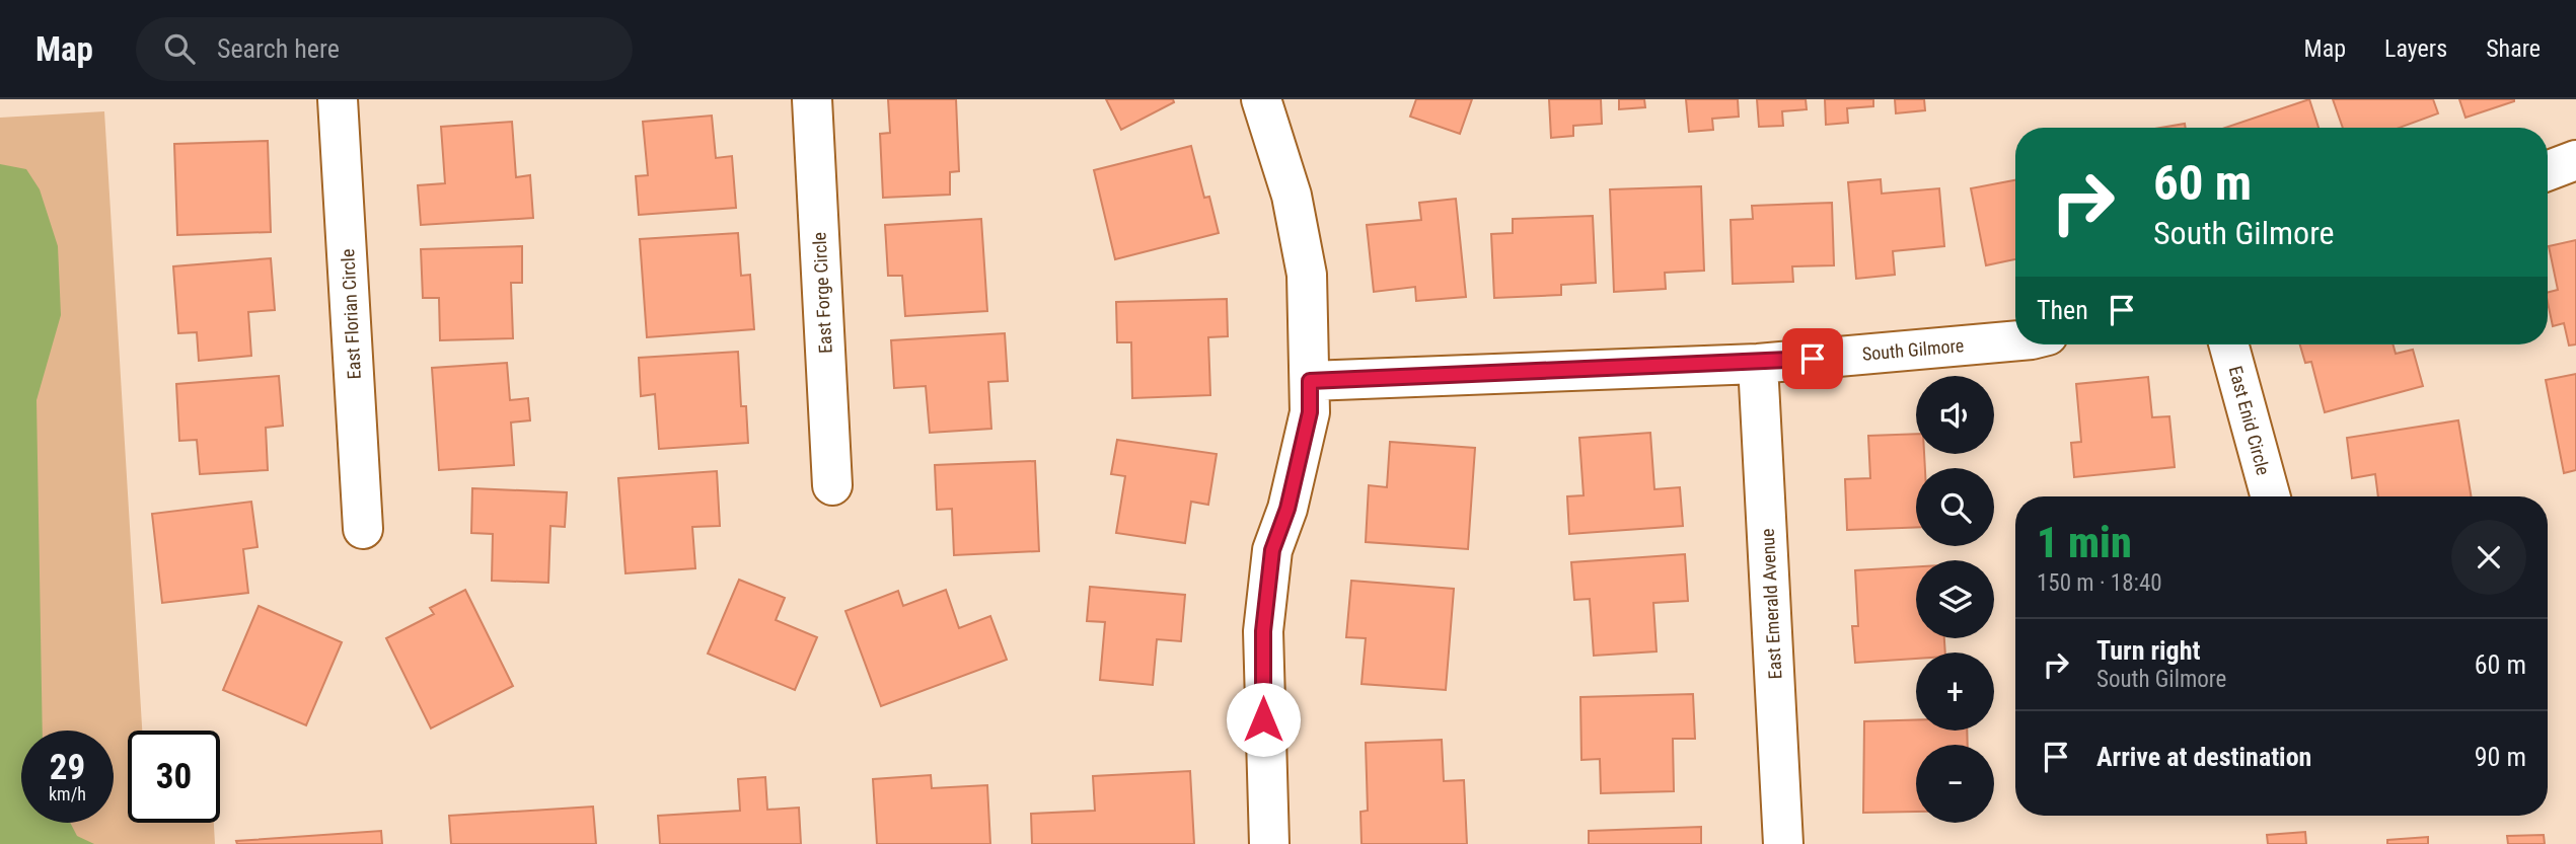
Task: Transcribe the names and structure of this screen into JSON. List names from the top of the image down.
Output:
{
  "streets": {
    "street": [
      "East Forge Circle",
      "East Florian Circle",
      "South Gilmore",
      "East Enid Circle",
      "East Emerald Avenue"
    ]
  },
  "crossings": [
    ["South Gilmore", "East Emerald Avenue"]
  ],
  "page": {
    "header": "Map",
    "search": "Search here",
    "nav": ["Map", "Layers", "Share"],
    "turn": ["60 m", "South Gilmore"],
    "then": "Then",
    "map_buttons": ["+", "−"],
    "heading": ["1 min", "150 m · 18:40"],
    "list": [
      {
        "name": "Turn right",
        "note": "South Gilmore",
        "value": "60 m"
      },
      {
        "name": "Arrive at destination",
        "value": "90 m"
      }
    ],
    "speed": "29 km/h",
    "limit": "30"
  }
}
